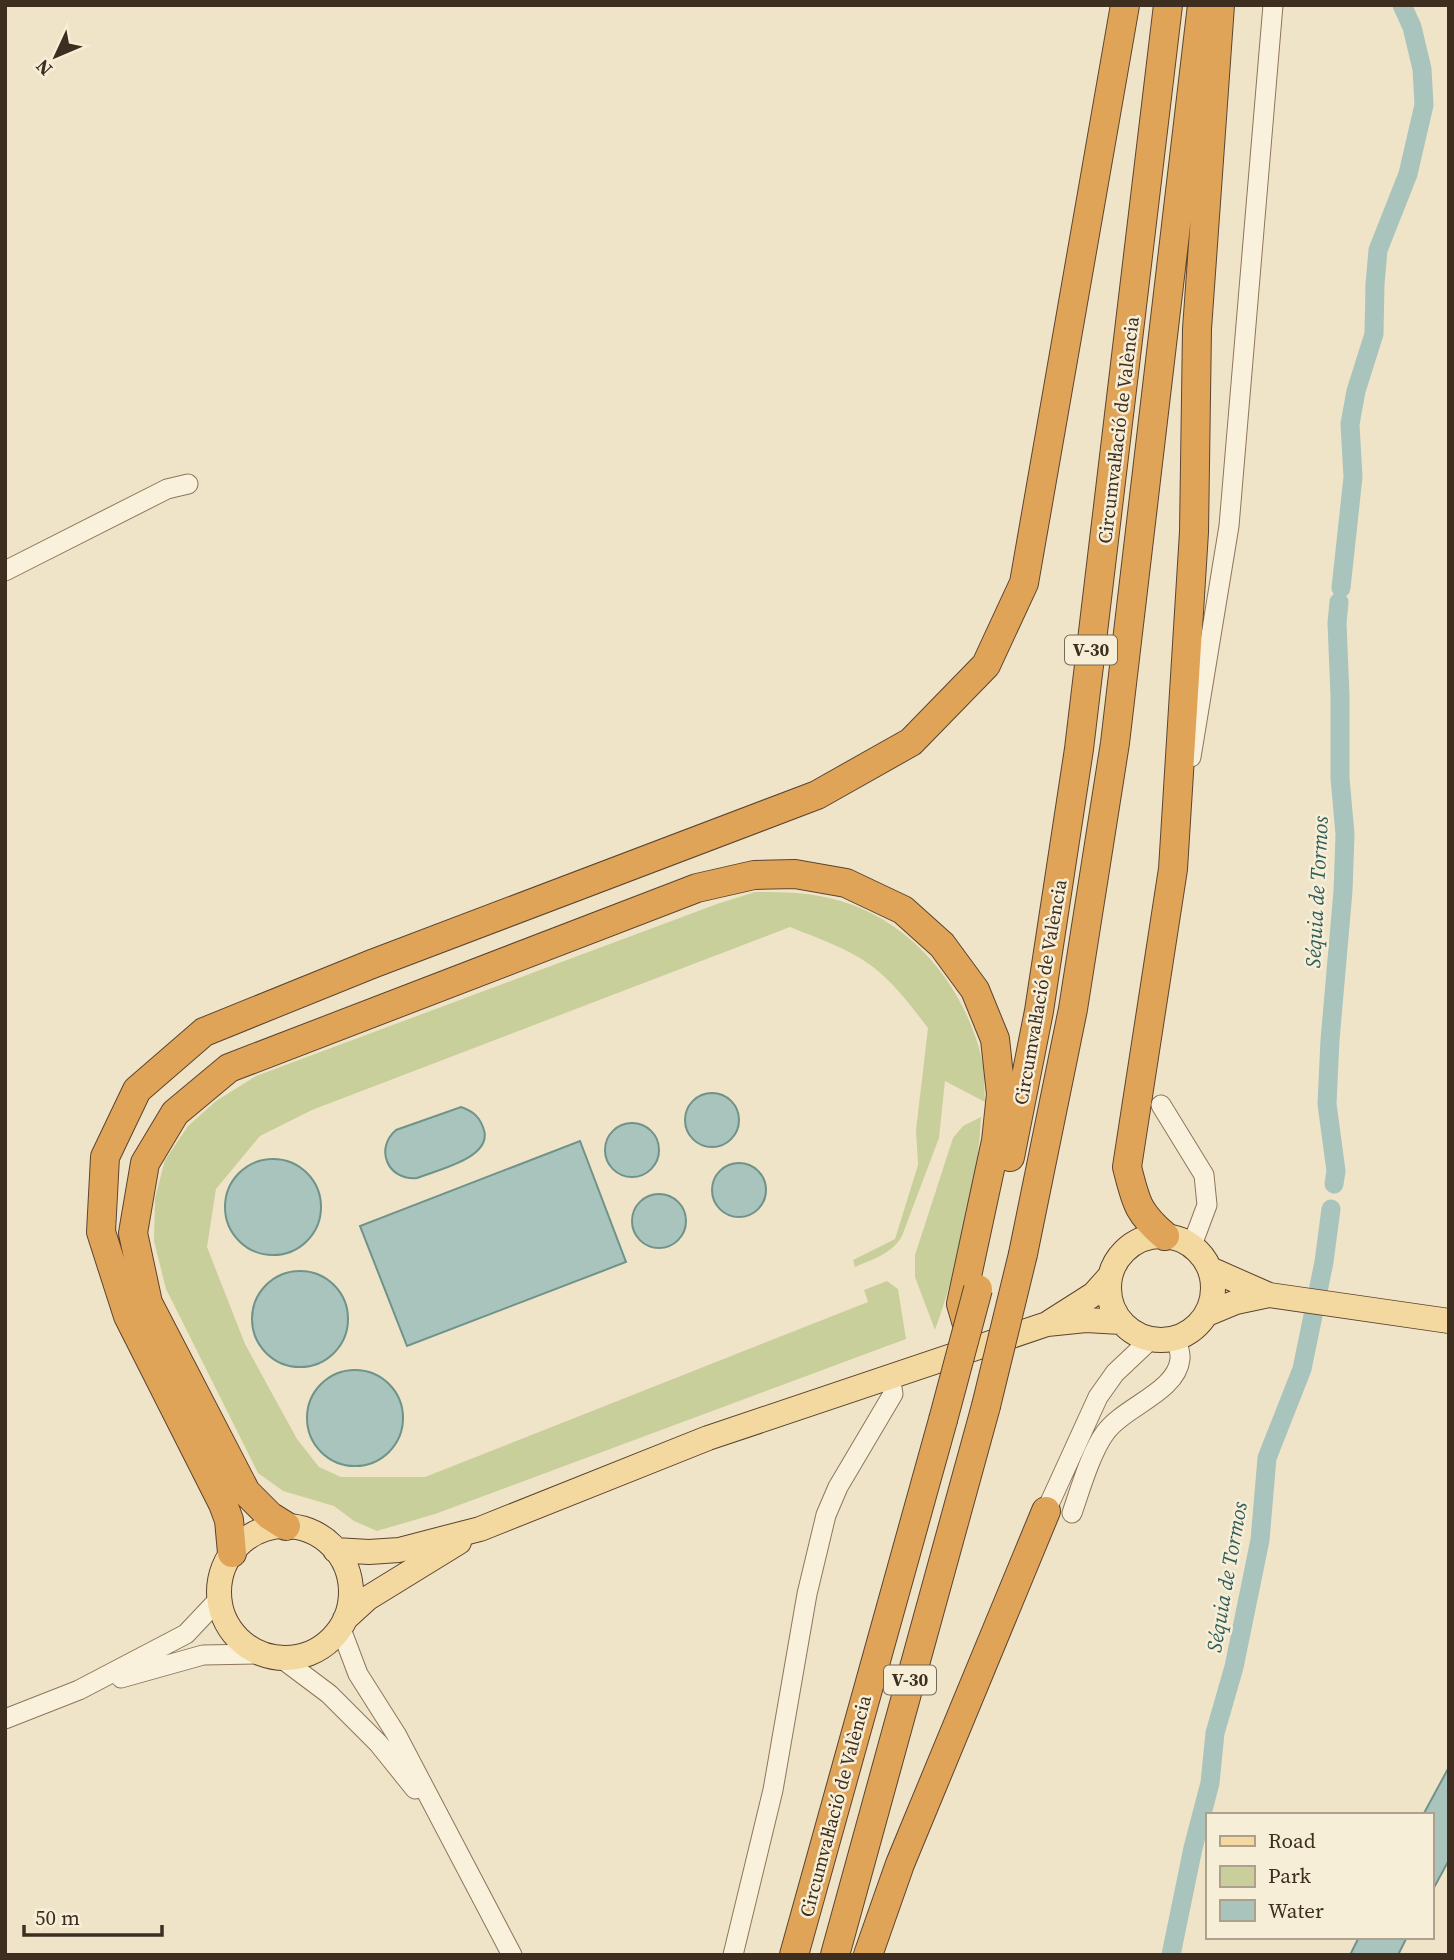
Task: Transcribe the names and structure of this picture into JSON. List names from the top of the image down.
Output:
{
  "streets": {
    "highway": ["Circumval·lació de València", "V-30"]
  },
  "water": ["Séquia de Tormos"],
  "legend": ["Road", "Park", "Water"],
  "scale_bar": "50 m",
  "north": "bottom left"
}
